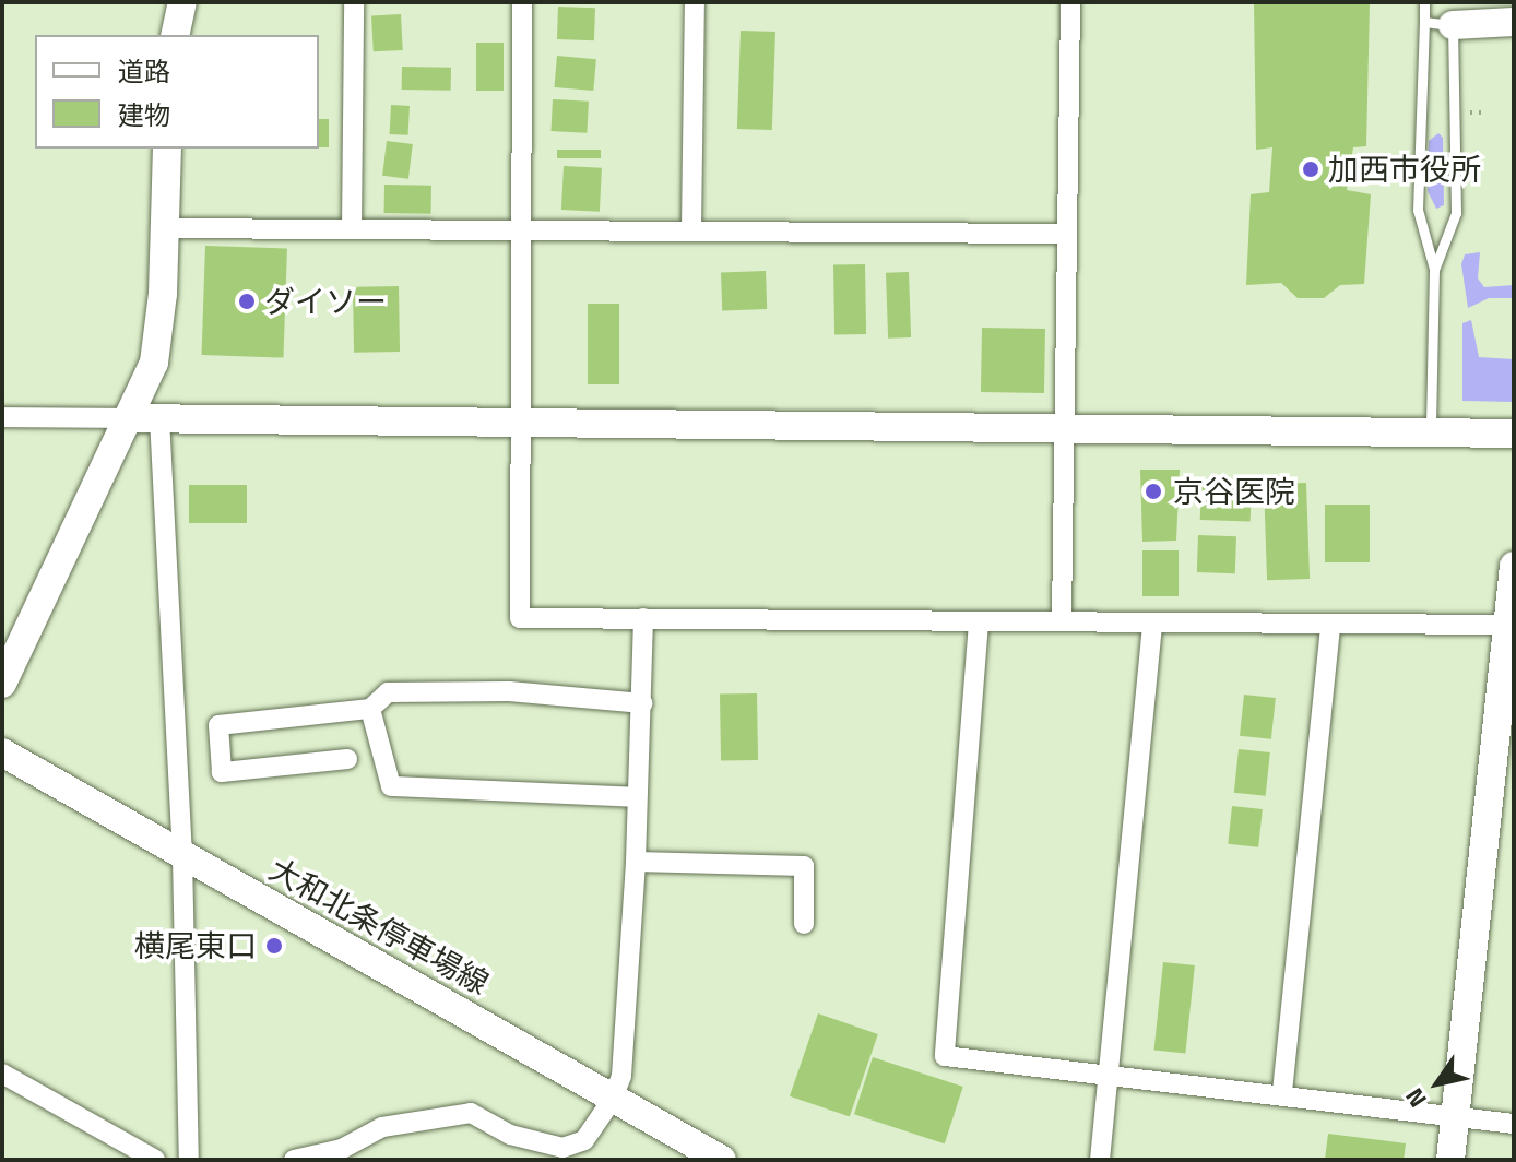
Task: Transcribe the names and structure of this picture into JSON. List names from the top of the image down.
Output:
{
  "streets": {
    "street": ["大和北条停車場線"]
  },
  "places": [
    "加西市役所",
    "ダイソー",
    "京谷医院",
    "横尾東口"
  ],
  "legend": ["道路", "建物"],
  "north": "bottom left"
}
